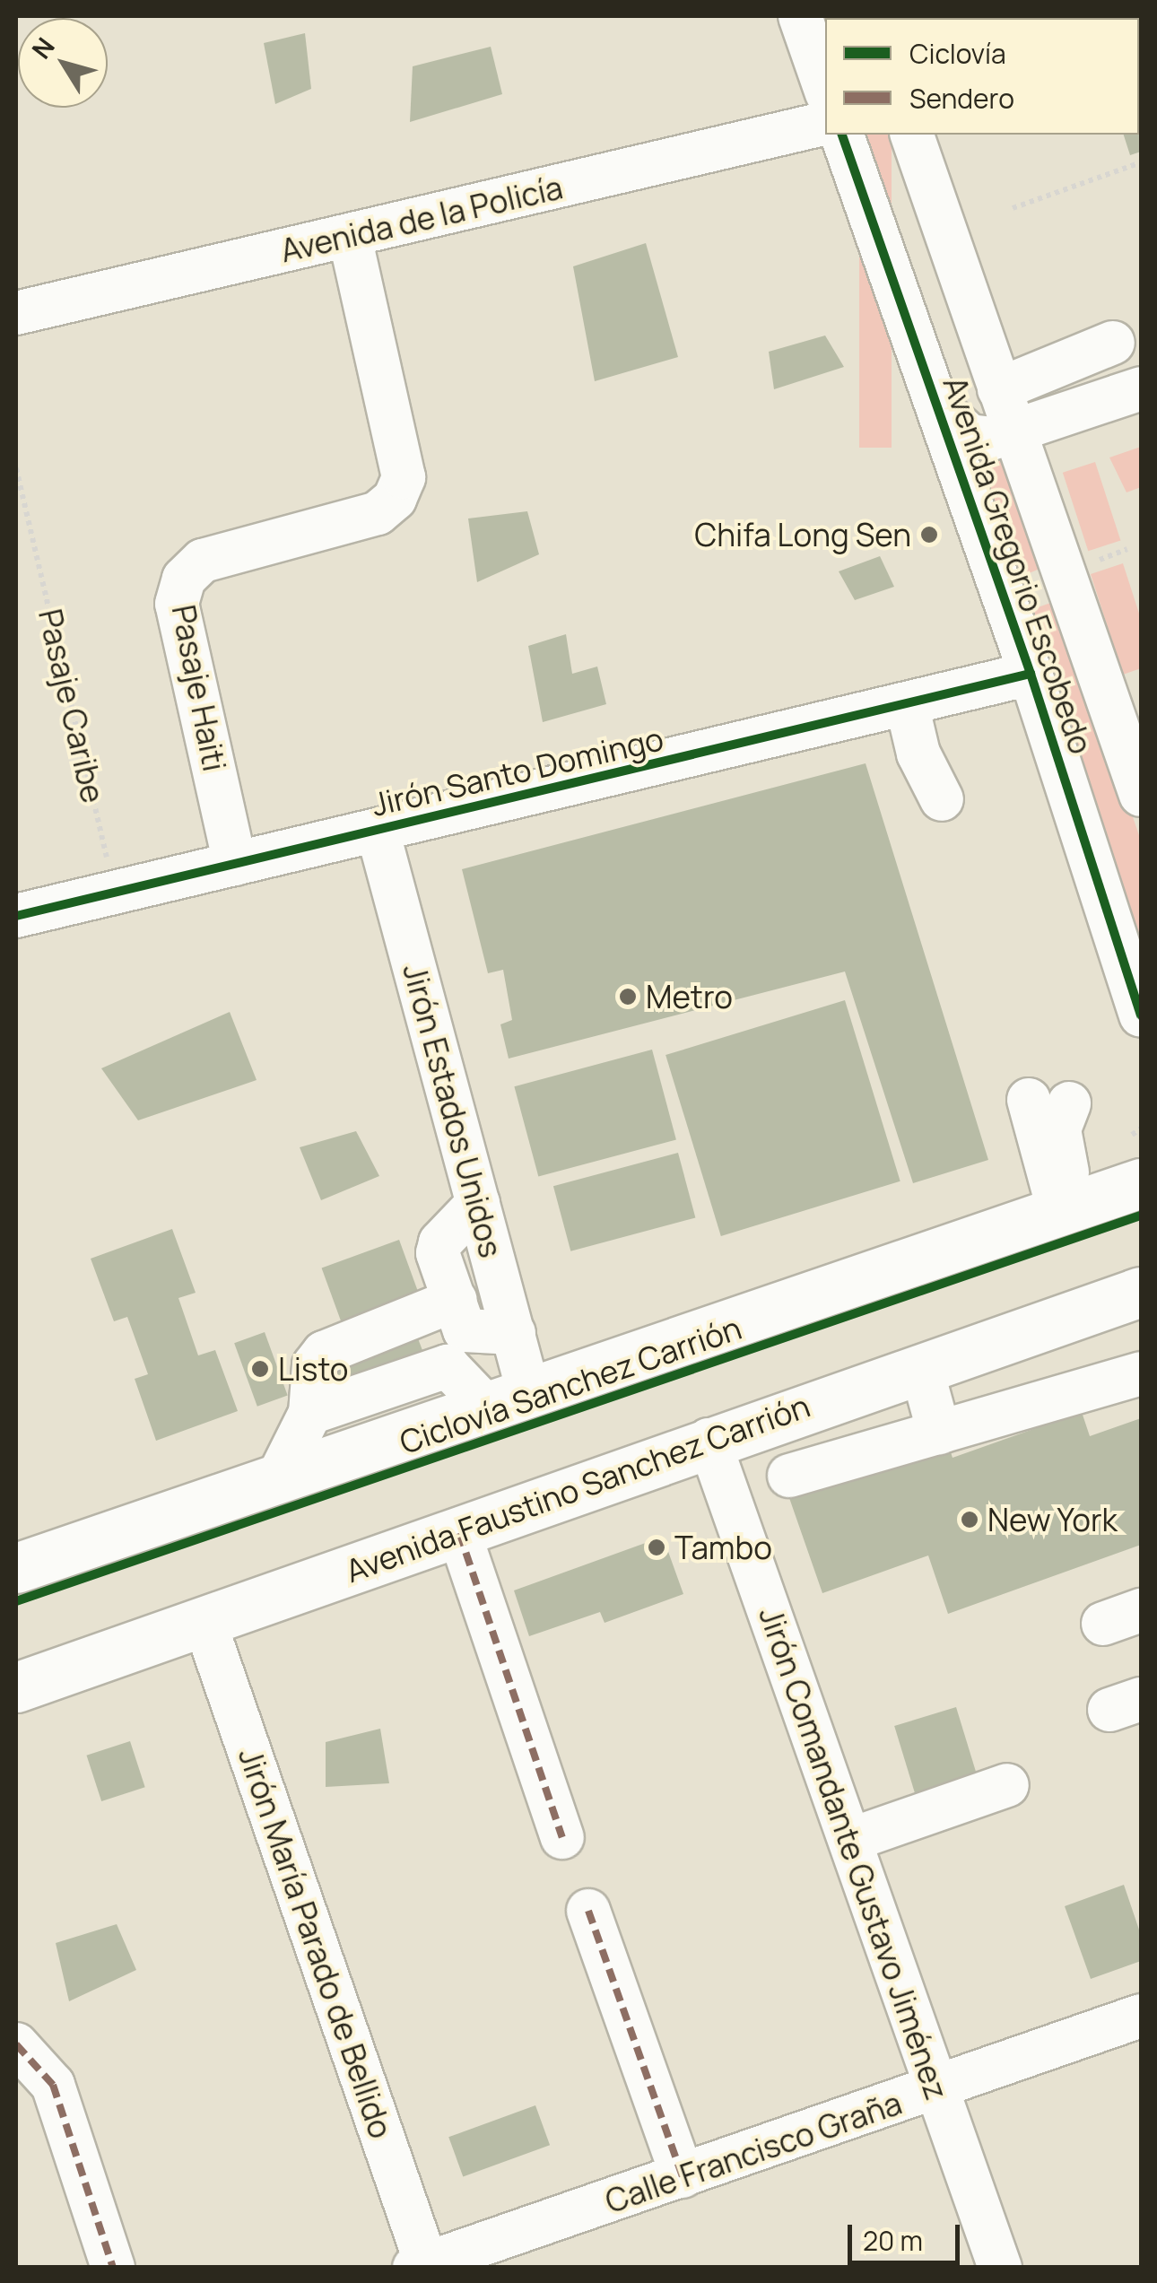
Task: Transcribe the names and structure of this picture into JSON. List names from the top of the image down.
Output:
{
  "streets": {
    "main road": ["Avenida Faustino Sanchez Carrión"],
    "street": [
      "Avenida de la Policía",
      "Avenida Gregorio Escobedo",
      "Pasaje Haiti",
      "Jirón Santo Domingo",
      "Jirón Estados Unidos",
      "Jirón Comandante Gustavo Jiménez",
      "Jirón María Parado de Bellido",
      "Calle Francisco Graña"
    ],
    "path": ["Pasaje Caribe"],
    "cycle path": ["Ciclovía Sanchez Carrión"]
  },
  "crossings": [
    ["Avenida de la Policía", "Pasaje Haiti"],
    ["Avenida Gregorio Escobedo", "Jirón Santo Domingo"],
    ["Pasaje Haiti", "Jirón Santo Domingo"],
    ["Pasaje Caribe", "Jirón Santo Domingo"],
    ["Jirón Santo Domingo", "Jirón Estados Unidos"],
    ["Avenida Faustino Sanchez Carrión", "Jirón Comandante Gustavo Jiménez"],
    ["Avenida Faustino Sanchez Carrión", "Jirón María Parado de Bellido"],
    ["Jirón Comandante Gustavo Jiménez", "Calle Francisco Graña"],
    ["Jirón María Parado de Bellido", "Calle Francisco Graña"]
  ],
  "places": [
    "Chifa Long Sen",
    "Metro",
    "Listo",
    "New York",
    "Tambo"
  ],
  "legend": ["Ciclovía", "Sendero"],
  "scale_bar": "20 m",
  "north": "top left"
}
